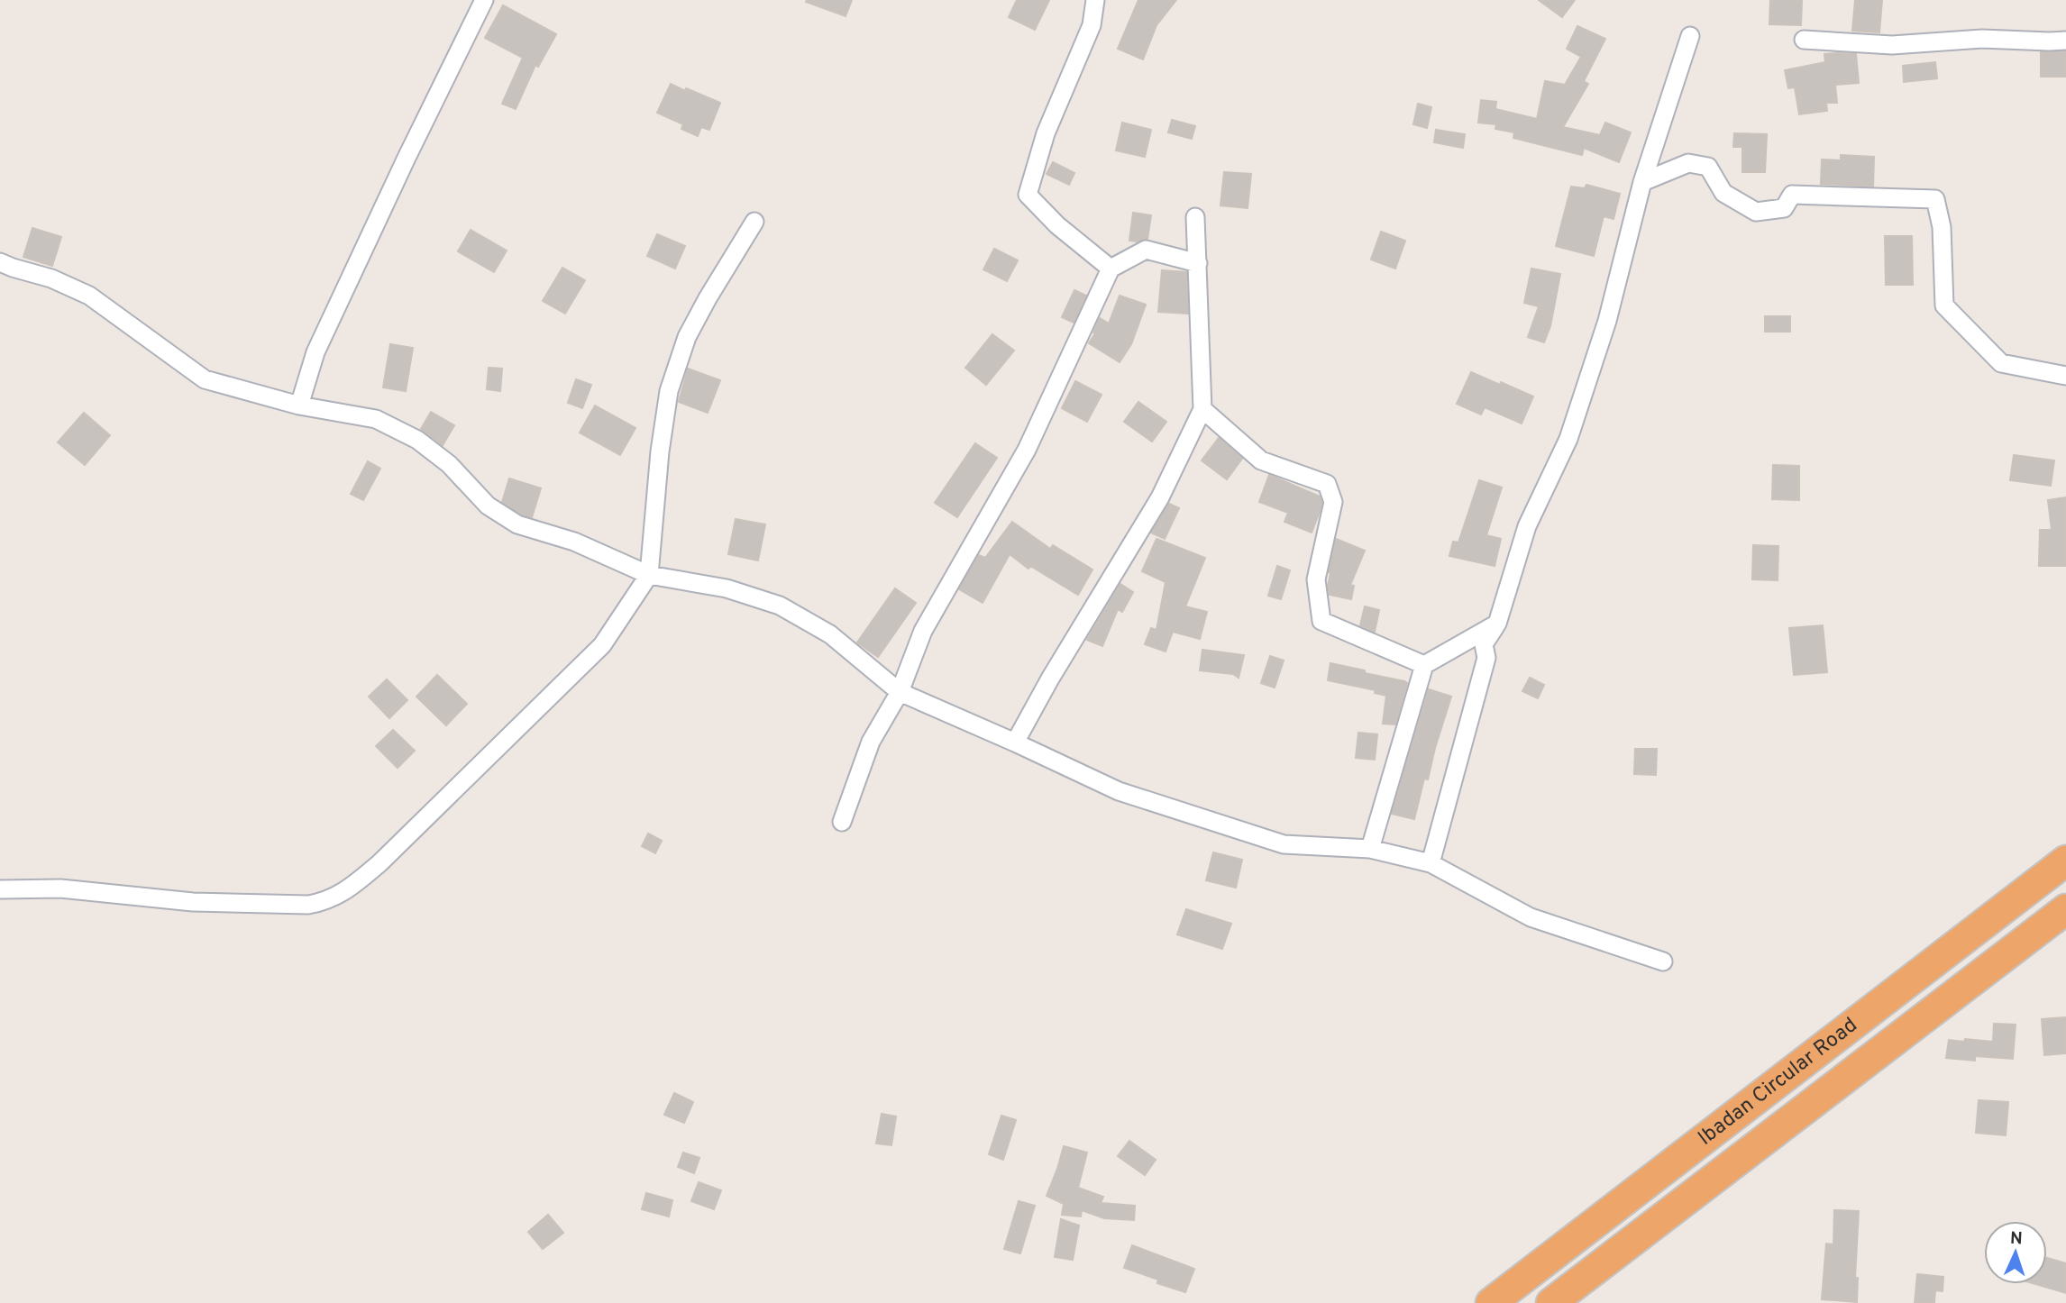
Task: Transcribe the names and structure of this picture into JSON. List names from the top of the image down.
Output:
{
  "streets": {
    "highway": ["Ibadan Circular Road"]
  },
  "north": "top"
}
